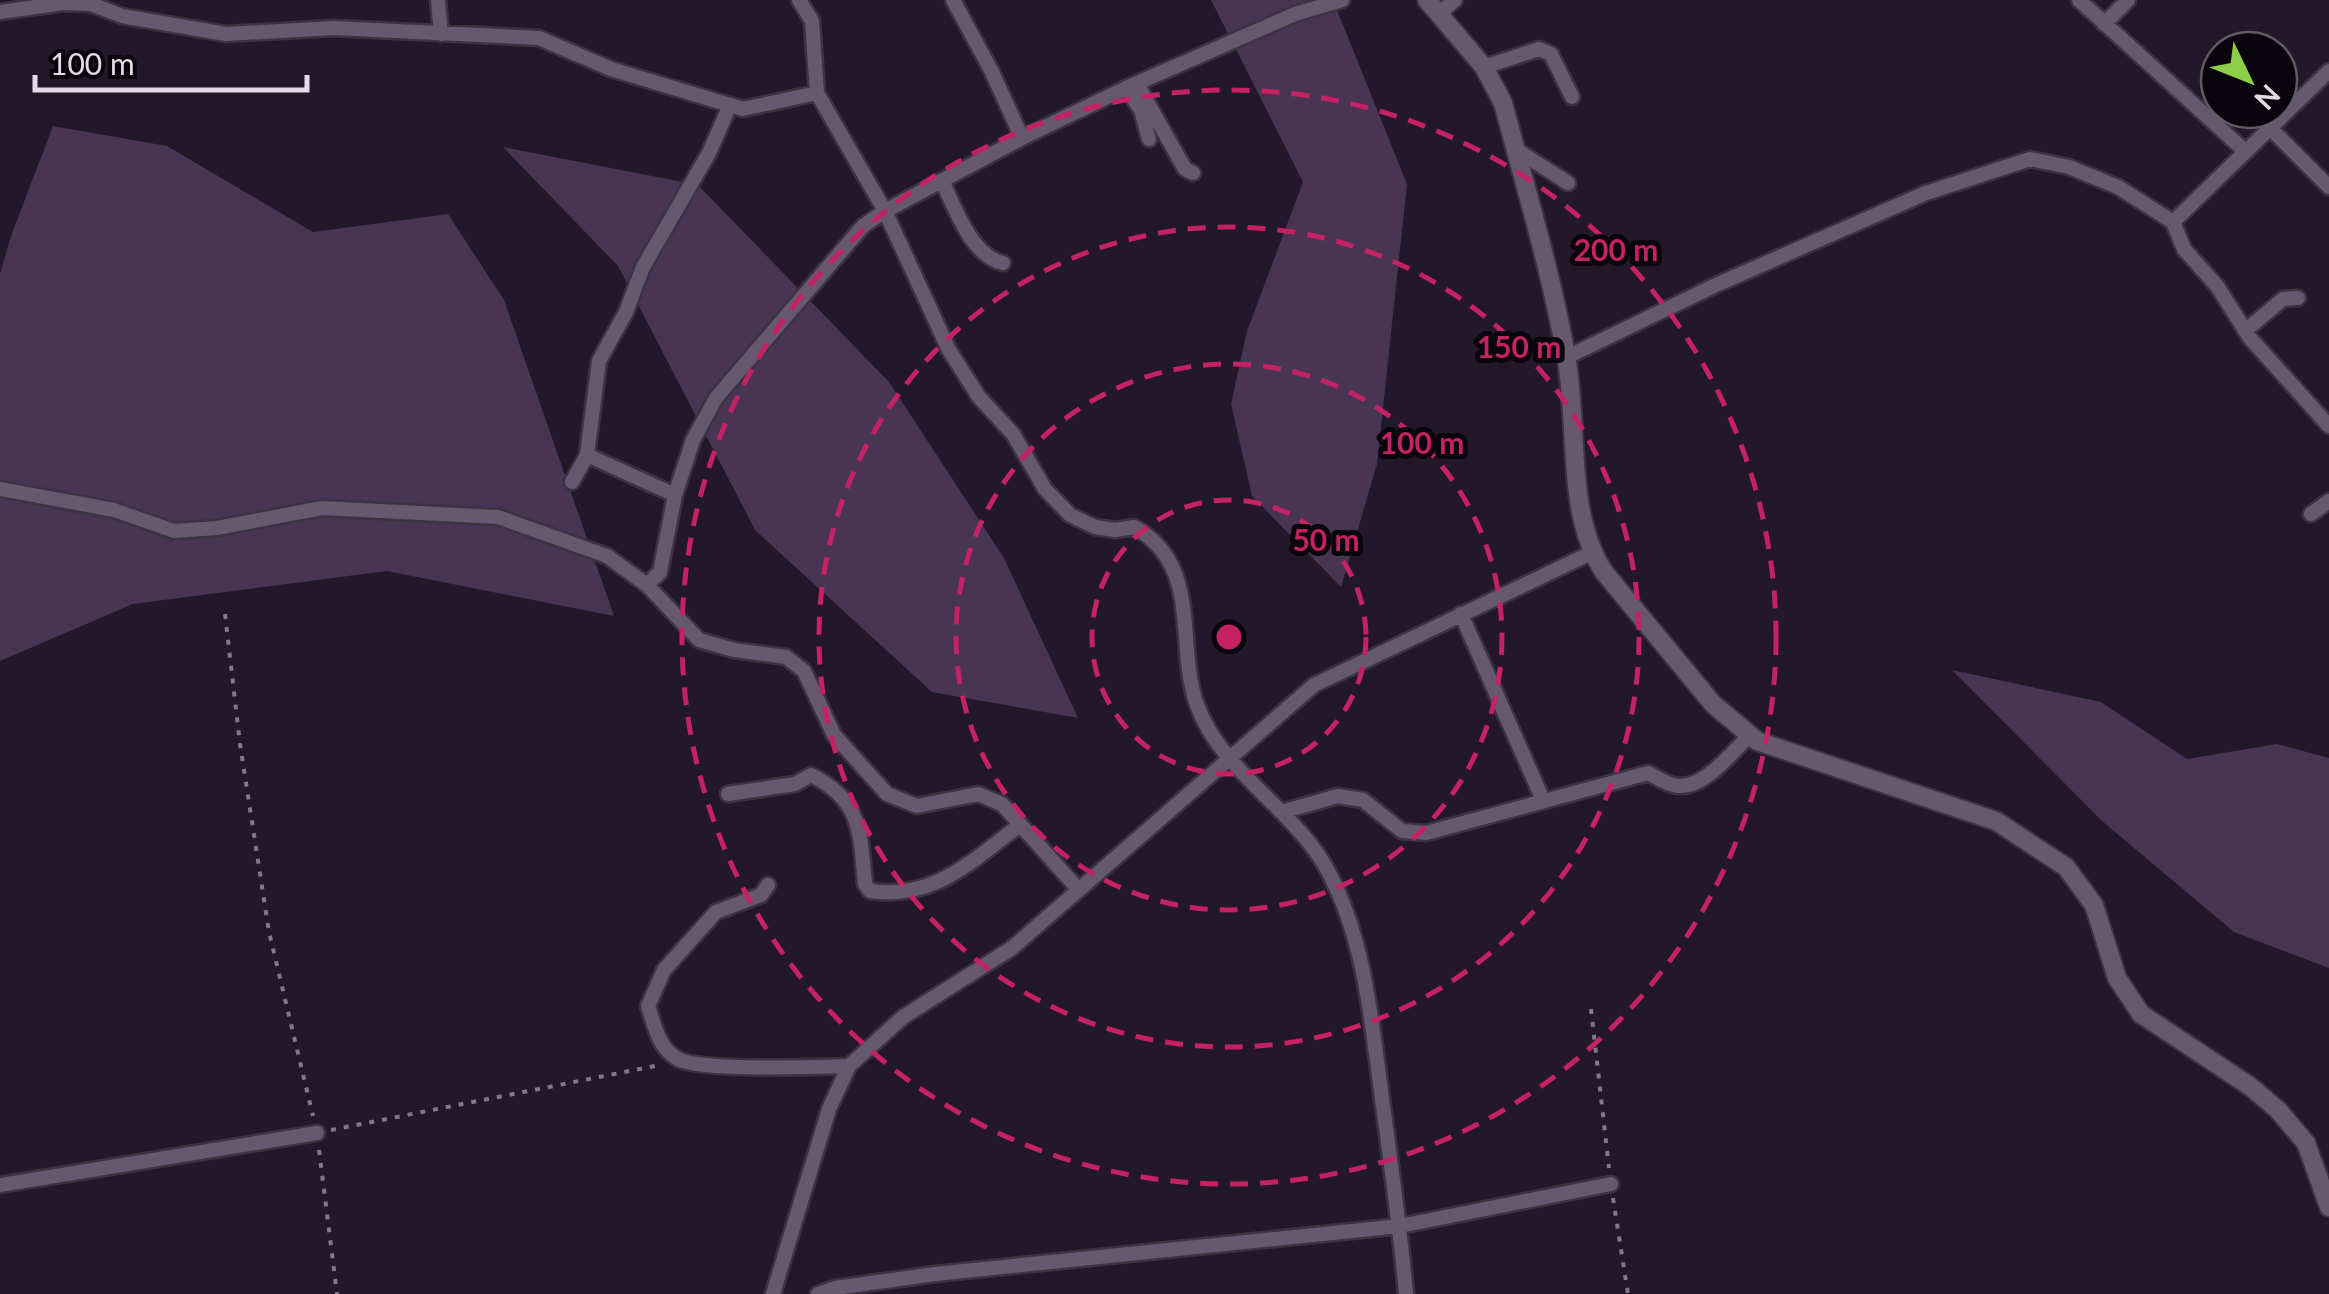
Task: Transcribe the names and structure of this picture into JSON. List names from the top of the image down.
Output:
{
  "scale_bar": "100 m",
  "north": "bottom right",
  "rings": [
    "200 m",
    "150 m",
    "100 m",
    "50 m"
  ]
}
